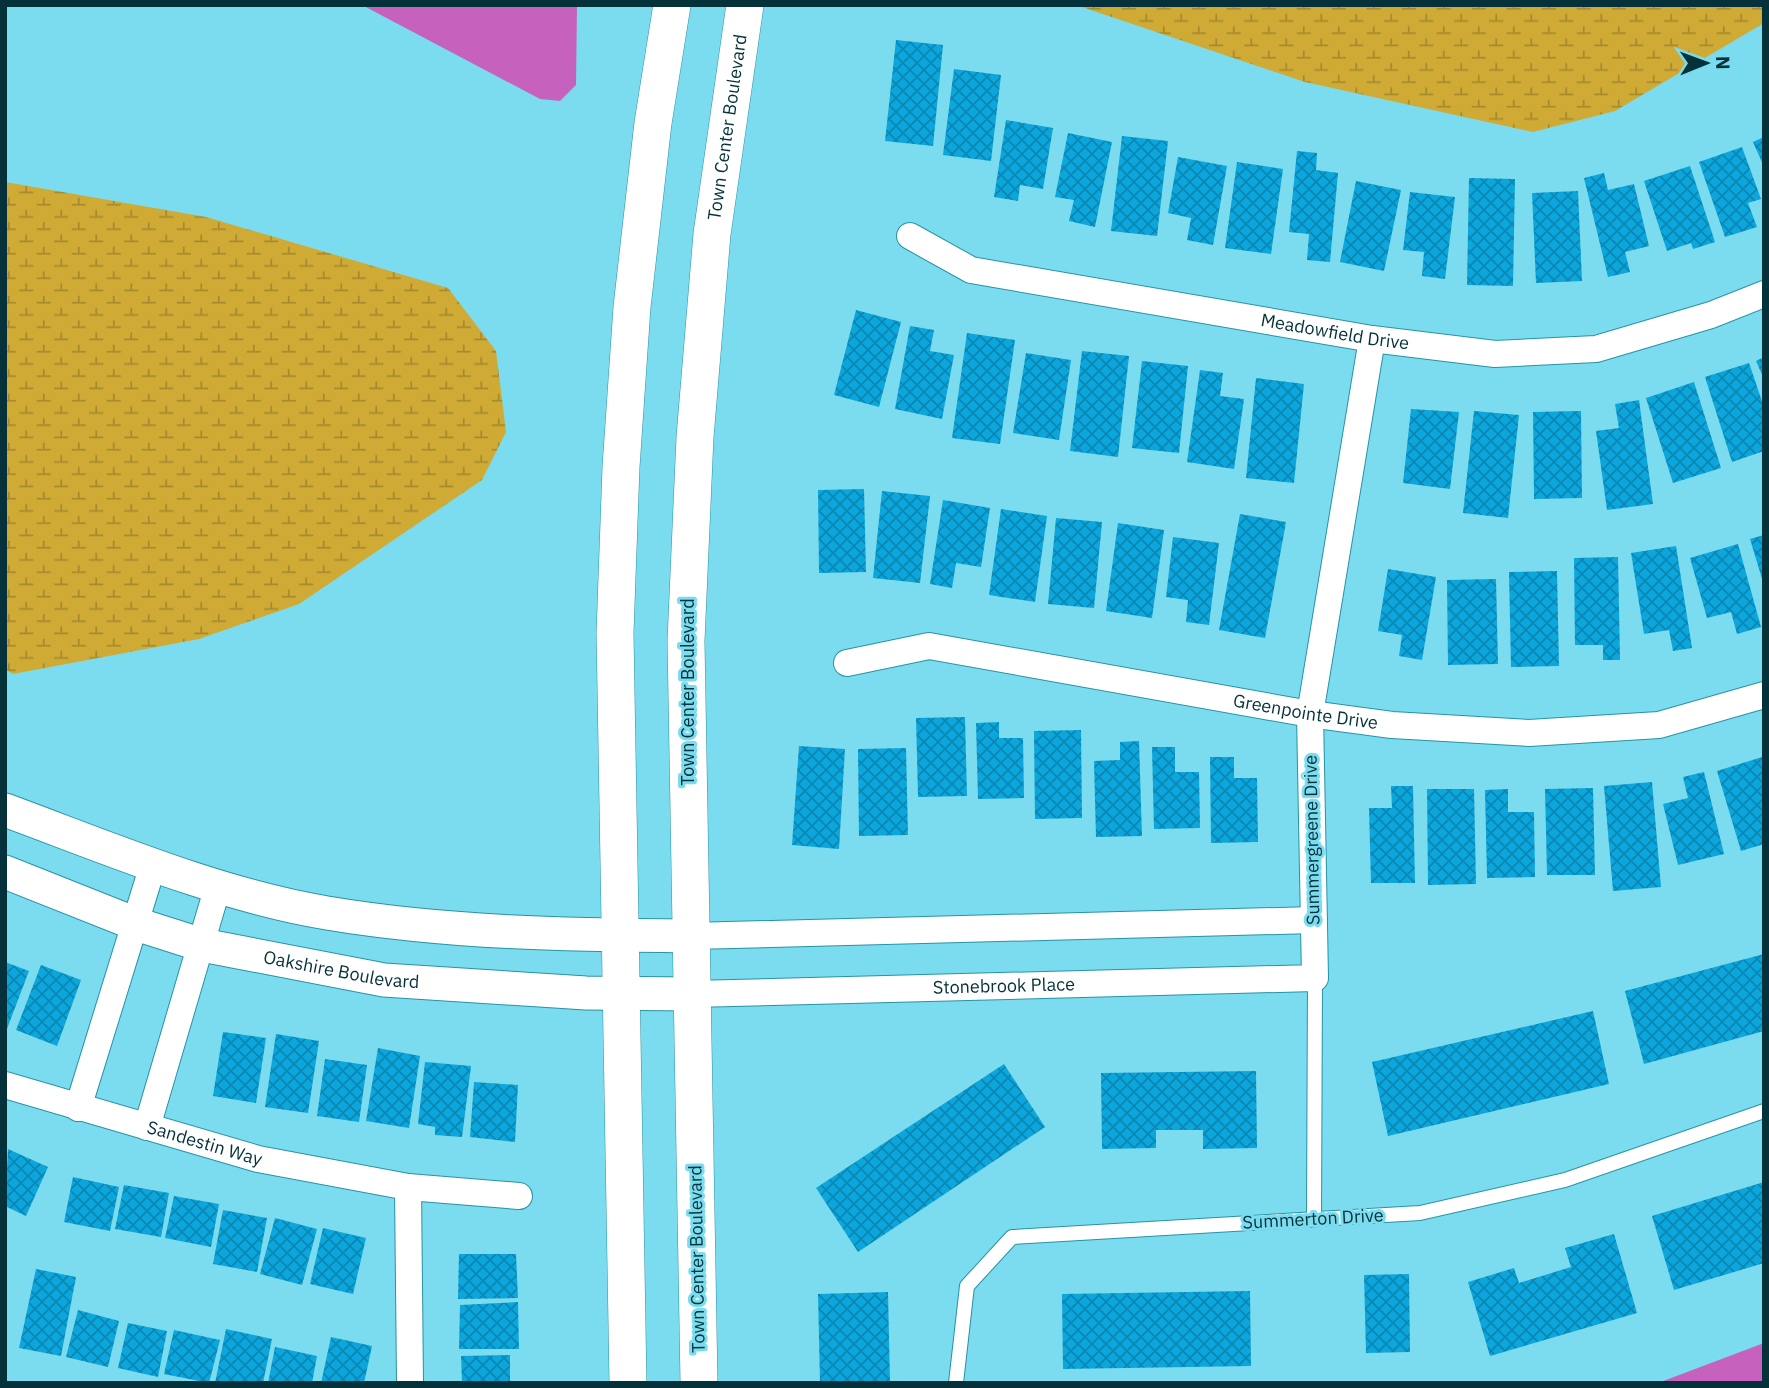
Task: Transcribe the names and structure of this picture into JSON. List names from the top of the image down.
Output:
{
  "streets": {
    "main road": ["Town Center Boulevard"],
    "street": [
      "Meadowfield Drive",
      "Greenpointe Drive",
      "Summergreene Drive",
      "Oakshire Boulevard",
      "Stonebrook Place",
      "Sandestin Way"
    ],
    "lane": ["Summerton Drive"]
  },
  "crossings": [
    ["Town Center Boulevard", "Oakshire Boulevard"],
    ["Town Center Boulevard", "Stonebrook Place"],
    ["Meadowfield Drive", "Summergreene Drive"],
    ["Greenpointe Drive", "Summergreene Drive"],
    ["Summergreene Drive", "Stonebrook Place"],
    ["Summergreene Drive", "Summerton Drive"],
    ["Oakshire Boulevard", "Stonebrook Place"]
  ],
  "north": "right"
}
